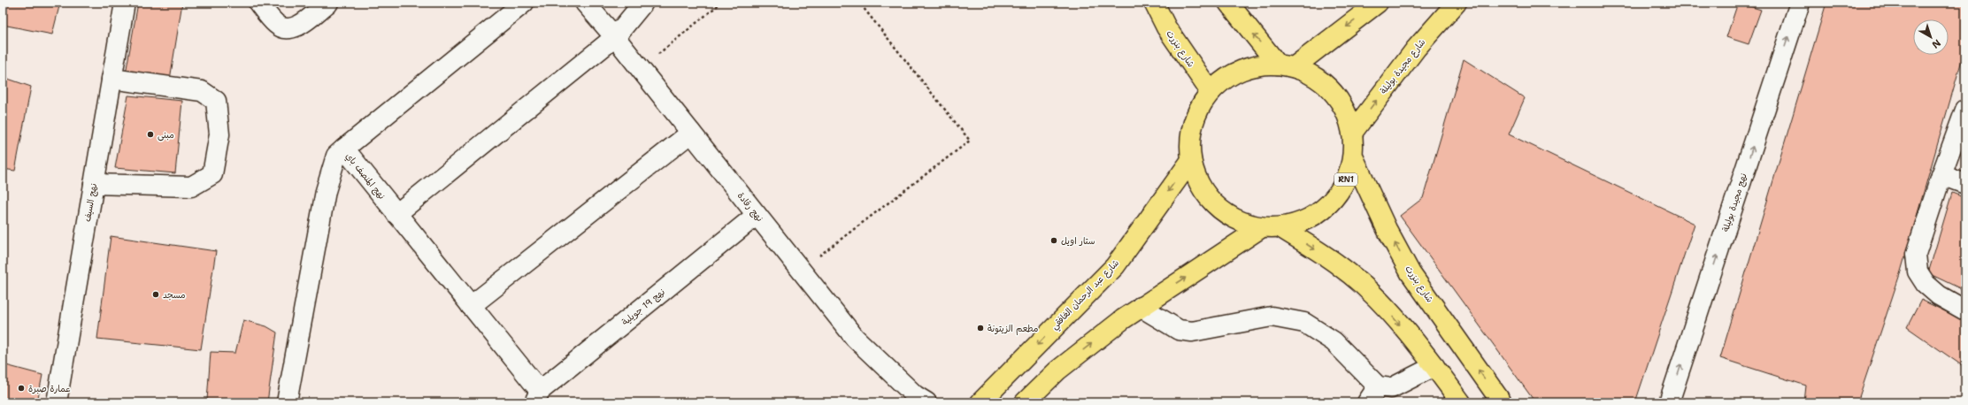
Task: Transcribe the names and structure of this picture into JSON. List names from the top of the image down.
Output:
{
  "streets": {
    "main road": [
      "شارع بنزرت",
      "شارع مجيدة بوليلة",
      "RN1",
      "شارع عبد الرحمان الغافقي"
    ],
    "street": [
      "نهج المنصف باي",
      "نهج السيف",
      "نهج مجيدة بوليلة",
      "نهج رقادة",
      "نهج 19 جويلية"
    ]
  },
  "crossings": [
    ["شارع بنزرت", "RN1"],
    ["شارع مجيدة بوليلة", "RN1"],
    ["نهج المنصف باي", "نهج 19 جويلية"],
    ["RN1", "شارع عبد الرحمان الغافقي"],
    ["نهج رقادة", "نهج 19 جويلية"]
  ],
  "one_way": ["نهج مجيدة بوليلة"],
  "places": [
    "مبنى",
    "ستار اويل",
    "مسجد",
    "مطعم الزيتونة",
    "عمارة صبرة"
  ],
  "north": "bottom right"
}
